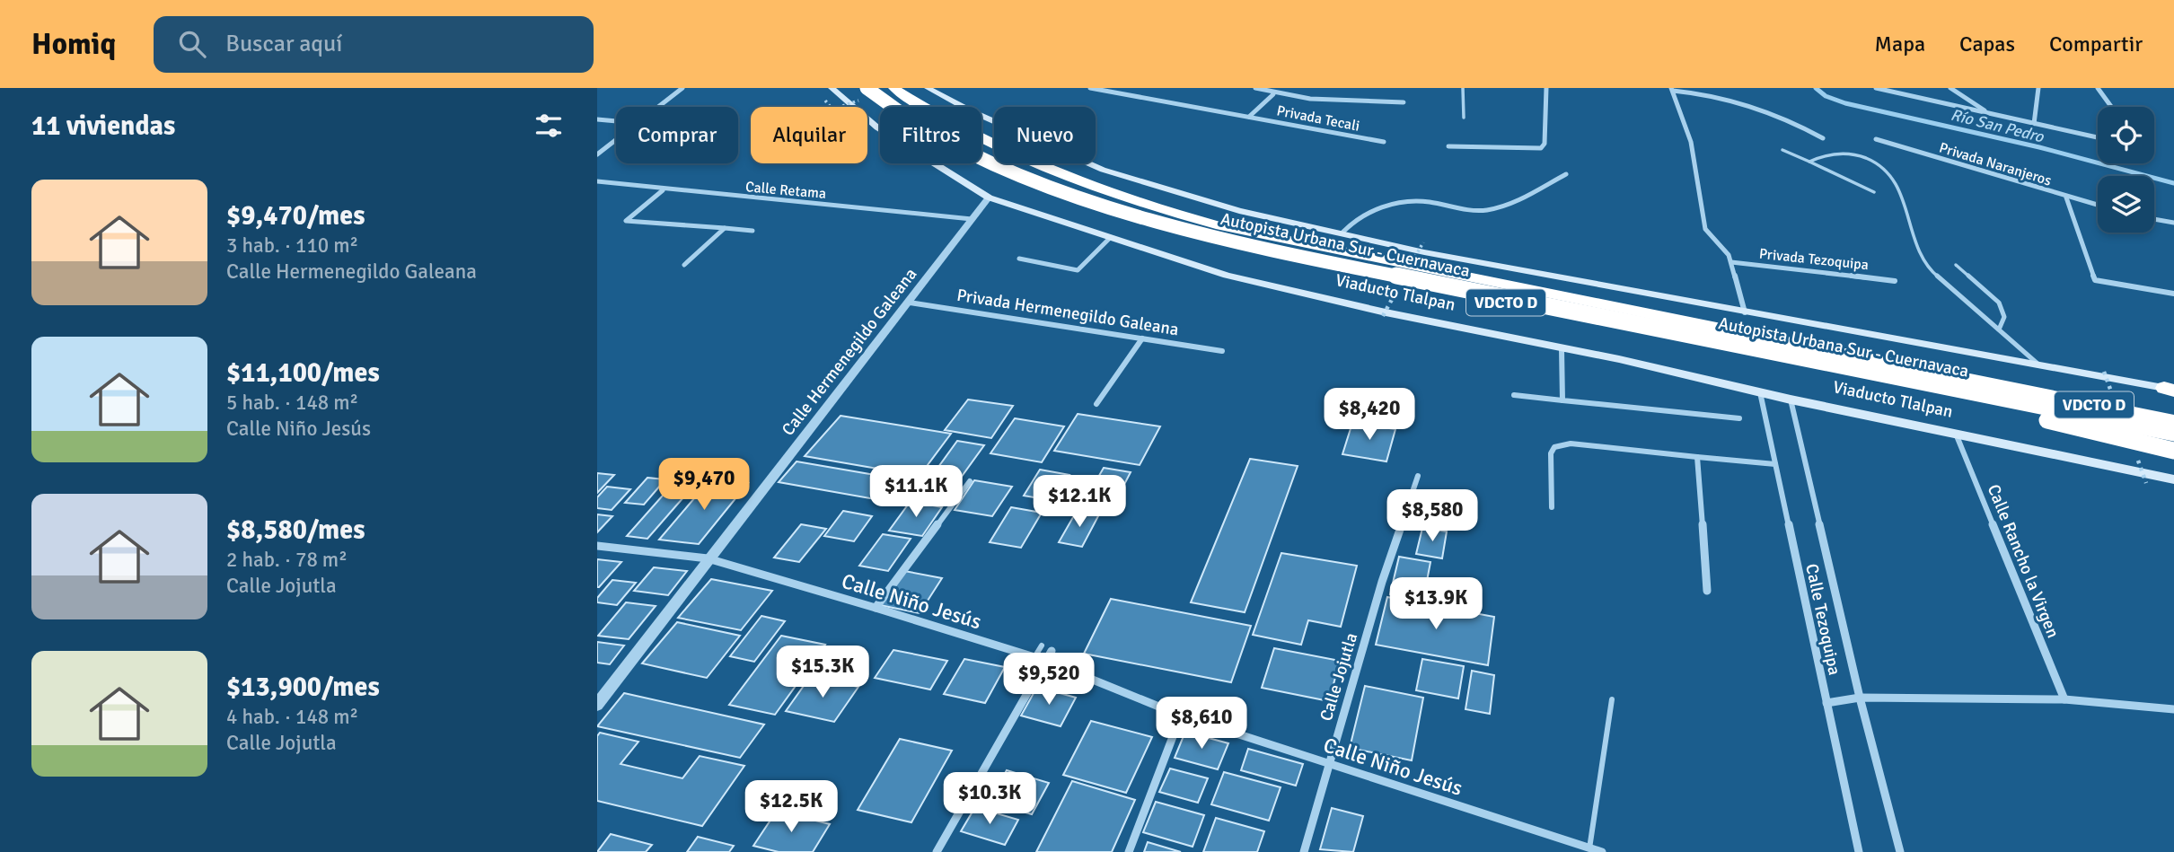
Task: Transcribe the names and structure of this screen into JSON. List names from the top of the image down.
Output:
{
  "streets": {
    "highway": ["Autopista Urbana Sur - Cuernavaca", "Viaducto Tlalpan", "VDCTO D"],
    "street": [
      "Privada Tecali",
      "Privada Naranjeros",
      "Calle Retama",
      "Privada Tezoquipa",
      "Privada Hermenegildo Galeana",
      "Calle Hermenegildo Galeana",
      "Calle Rancho la Virgen",
      "Calle Niño Jesús",
      "Calle Tezoquipa",
      "Calle Jojutla"
    ]
  },
  "crossings": [
    ["Calle Retama", "Calle Hermenegildo Galeana"],
    ["Autopista Urbana Sur - Cuernavaca", "Viaducto Tlalpan"],
    ["Viaducto Tlalpan", "Calle Hermenegildo Galeana"],
    ["Viaducto Tlalpan", "Calle Rancho la Virgen"],
    ["Viaducto Tlalpan", "Calle Tezoquipa"],
    ["Privada Hermenegildo Galeana", "Calle Hermenegildo Galeana"],
    ["Calle Hermenegildo Galeana", "Calle Niño Jesús"],
    ["Calle Niño Jesús", "Calle Jojutla"]
  ],
  "water": ["Río San Pedro"],
  "page": {
    "header": "Homiq",
    "search": "Buscar aquí",
    "nav": ["Mapa", "Capas", "Compartir"],
    "heading": "11 viviendas",
    "chip": [
      "Comprar",
      "Alquilar",
      "Filtros",
      "Nuevo"
    ],
    "list": [
      {
        "name": "$9,470/mes",
        "note": "3 hab. · 110 m² · Calle Hermenegildo Galeana"
      },
      {
        "name": "$11,100/mes",
        "note": "5 hab. · 148 m² · Calle Niño Jesús"
      },
      {
        "name": "$8,580/mes",
        "note": "2 hab. · 78 m² · Calle Jojutla"
      },
      {
        "name": "$13,900/mes",
        "note": "4 hab. · 148 m² · Calle Jojutla"
      }
    ],
    "price": [
      "$8,420",
      "$9,470",
      "$11.1K",
      "$12.1K",
      "$8,580",
      "$13.9K",
      "$15.3K",
      "$9,520",
      "$8,610",
      "$10.3K",
      "$12.5K"
    ]
  }
}
